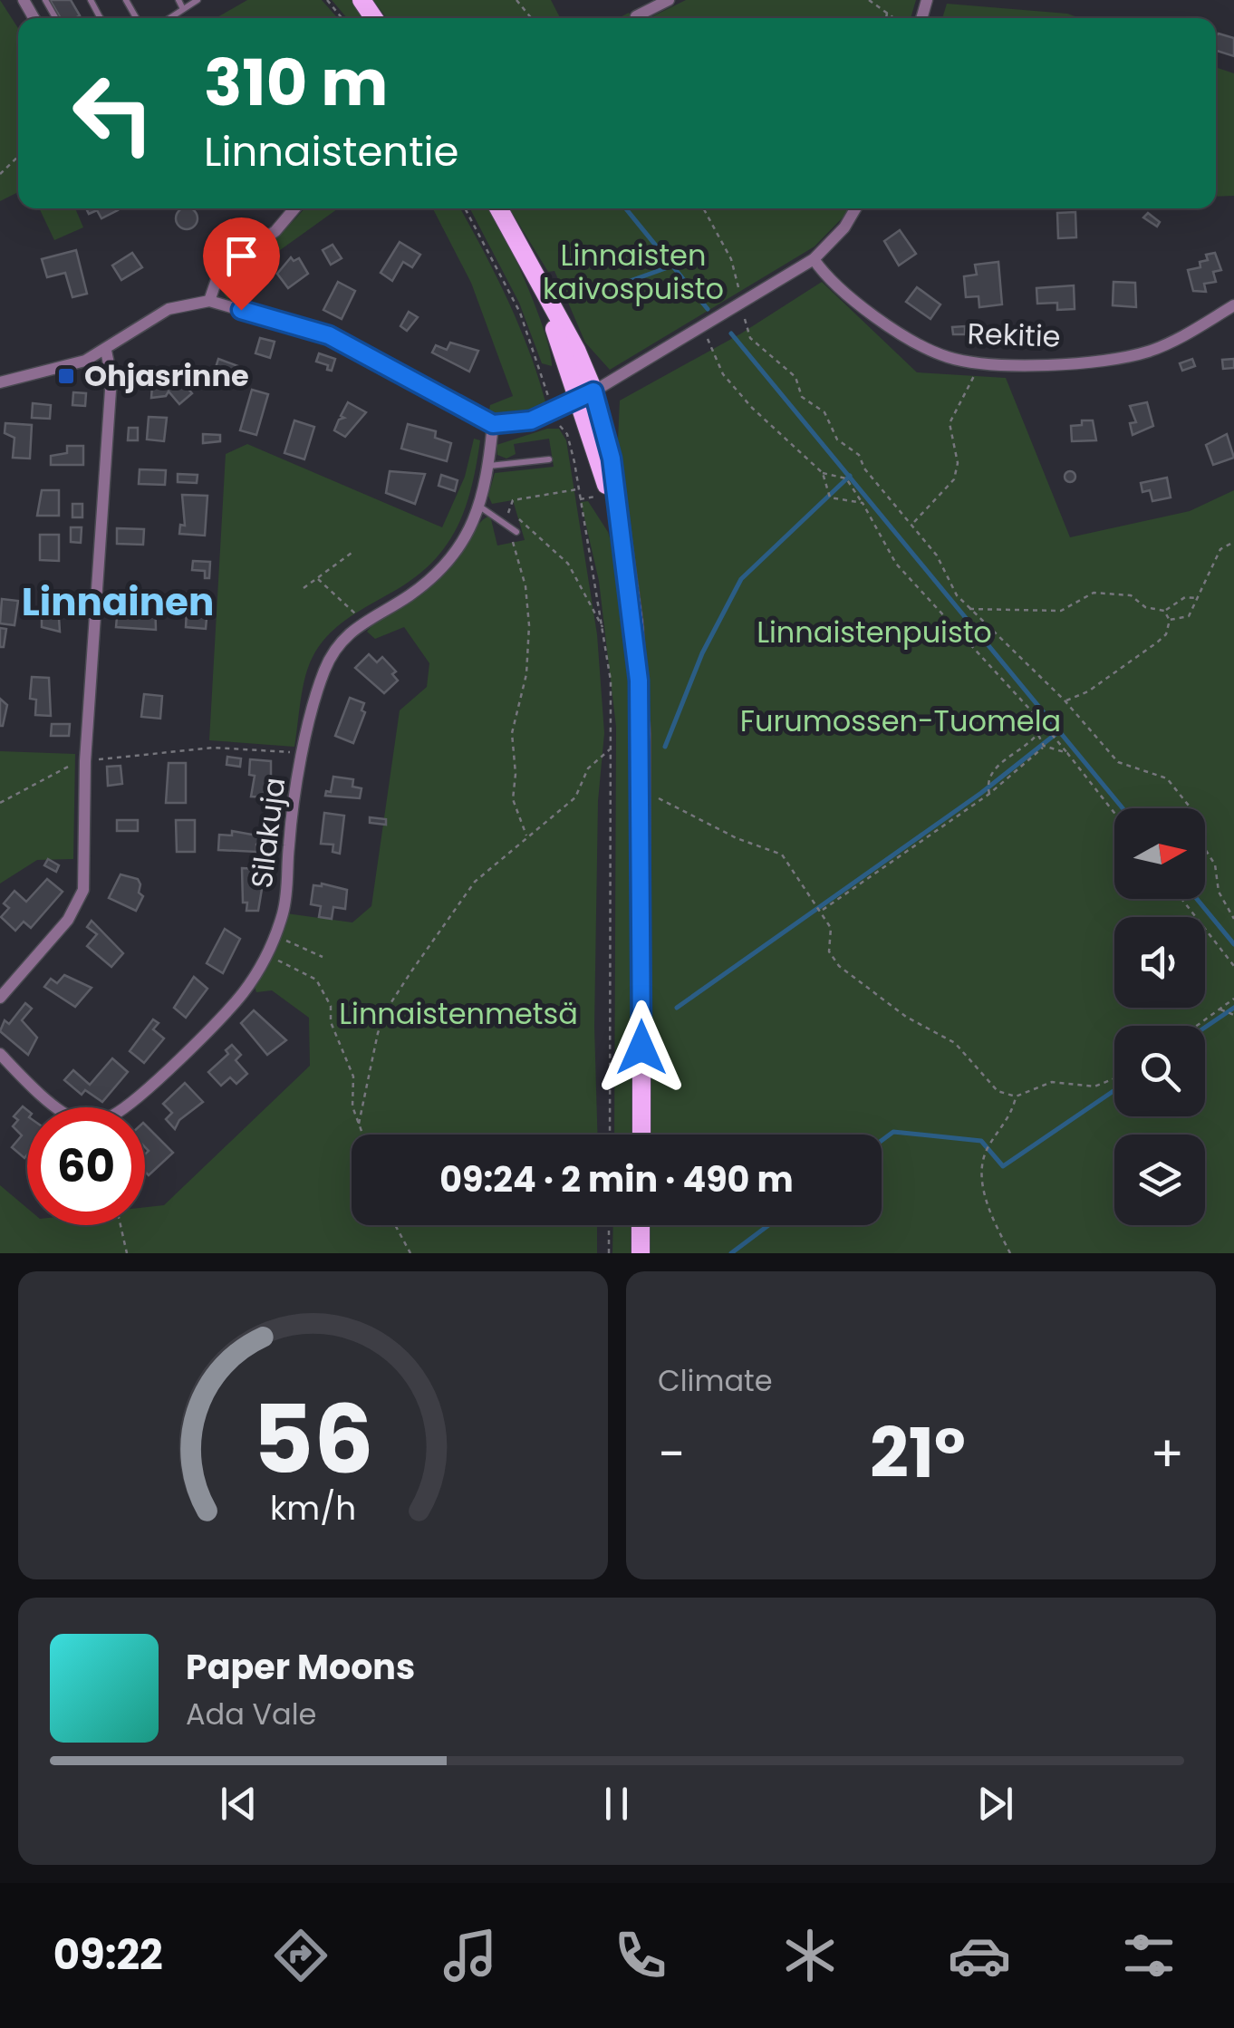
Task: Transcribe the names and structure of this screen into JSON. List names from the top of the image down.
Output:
{
  "streets": {
    "street": ["Rekitie", "Silakuja"]
  },
  "districts": ["Linnainen"],
  "parks": [
    "Linnaisten kaivospuisto",
    "Linnaistenpuisto",
    "Furumossen-Tuomela",
    "Linnaistenmetsä"
  ],
  "places": {
    "transit": ["Ohjasrinne"]
  },
  "north": "right",
  "page": {
    "turn": ["310 m", "Linnaistentie"],
    "limit": "60",
    "trip": "09:24 · 2 min · 490 m",
    "tile": "Climate",
    "heat": ["−", "21°", "+"],
    "song": ["Paper Moons", "Ada Vale"],
    "tabs": "09:22",
    "gauge": ["56", "km/h"]
  }
}
